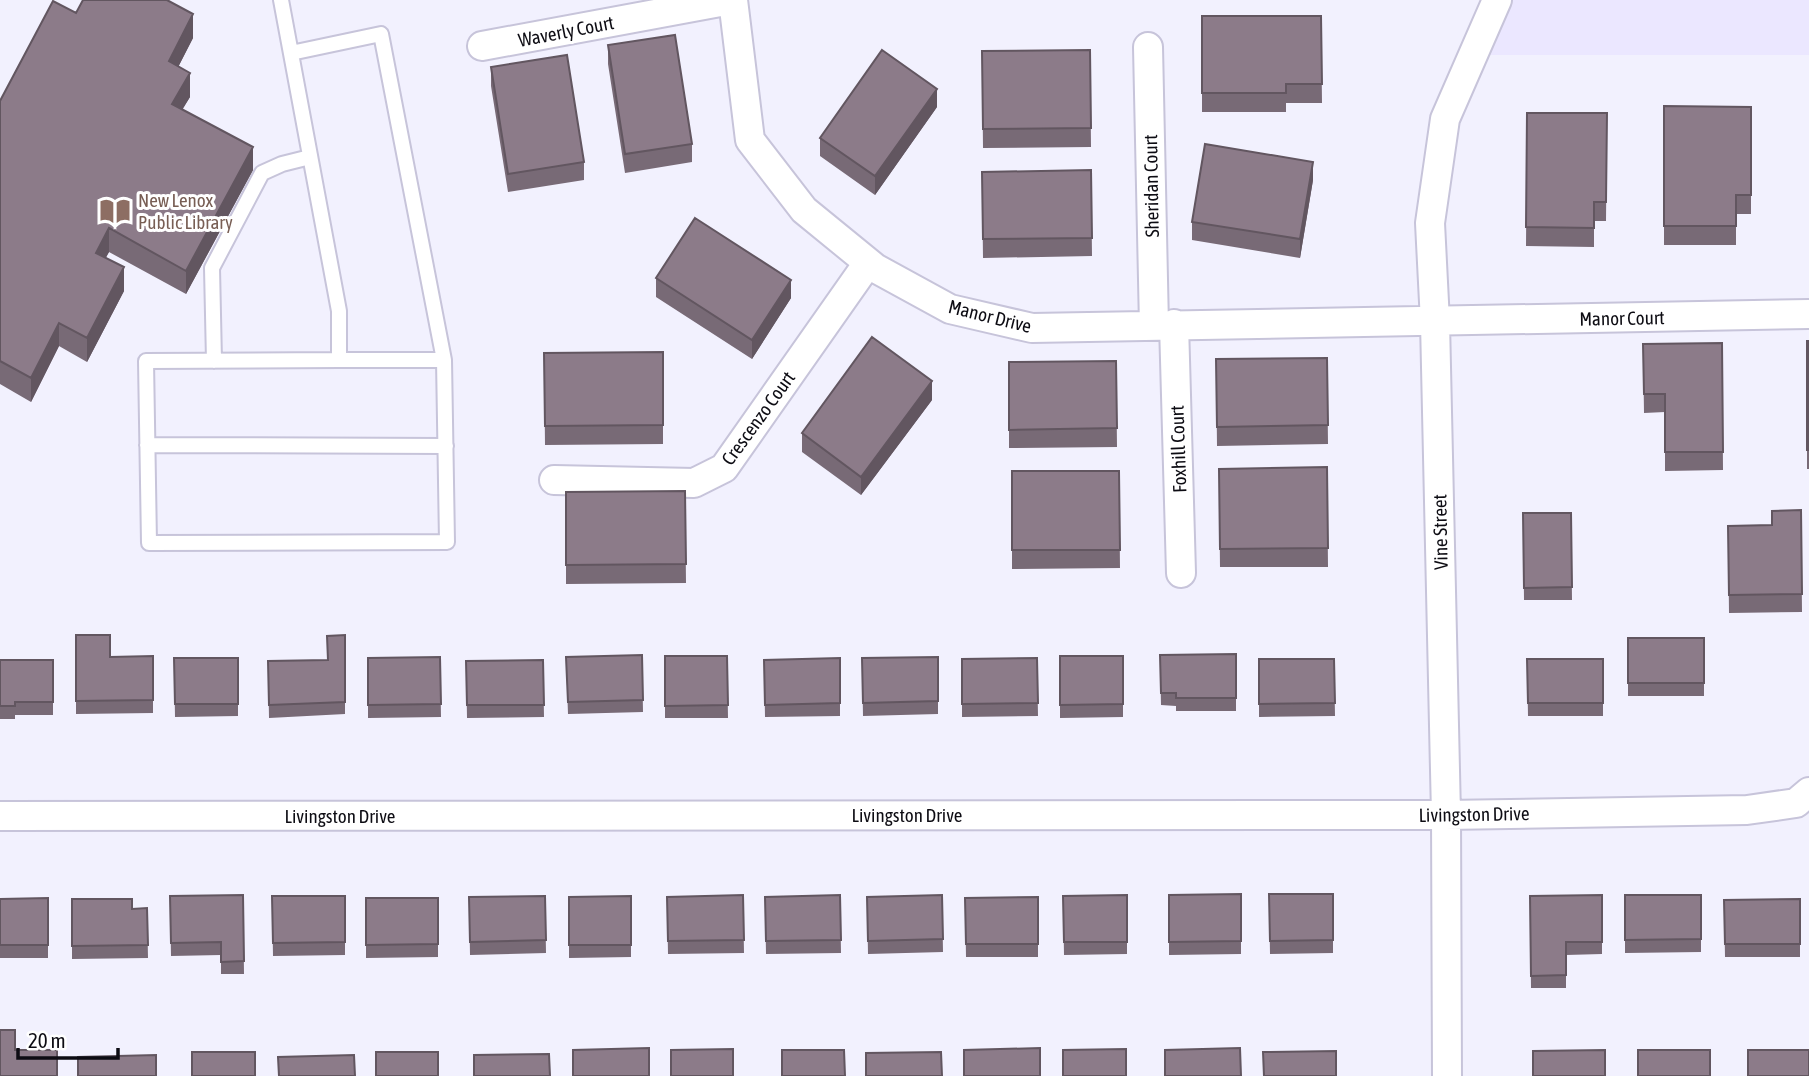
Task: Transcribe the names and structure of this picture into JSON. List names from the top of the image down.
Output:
{
  "streets": {
    "street": [
      "Waverly Court",
      "Sheridan Court",
      "Manor Drive",
      "Manor Court",
      "Crescenzo Court",
      "Foxhill Court",
      "Vine Street",
      "Livingston Drive"
    ]
  },
  "crossings": [
    ["Waverly Court", "Manor Drive"],
    ["Sheridan Court", "Manor Drive"],
    ["Sheridan Court", "Foxhill Court"],
    ["Manor Drive", "Manor Court"],
    ["Manor Drive", "Crescenzo Court"],
    ["Manor Drive", "Foxhill Court"],
    ["Manor Drive", "Vine Street"],
    ["Manor Court", "Vine Street"],
    ["Vine Street", "Livingston Drive"]
  ],
  "places": {
    "library": ["New Lenox Public Library"]
  },
  "scale_bar": "20 m"
}
